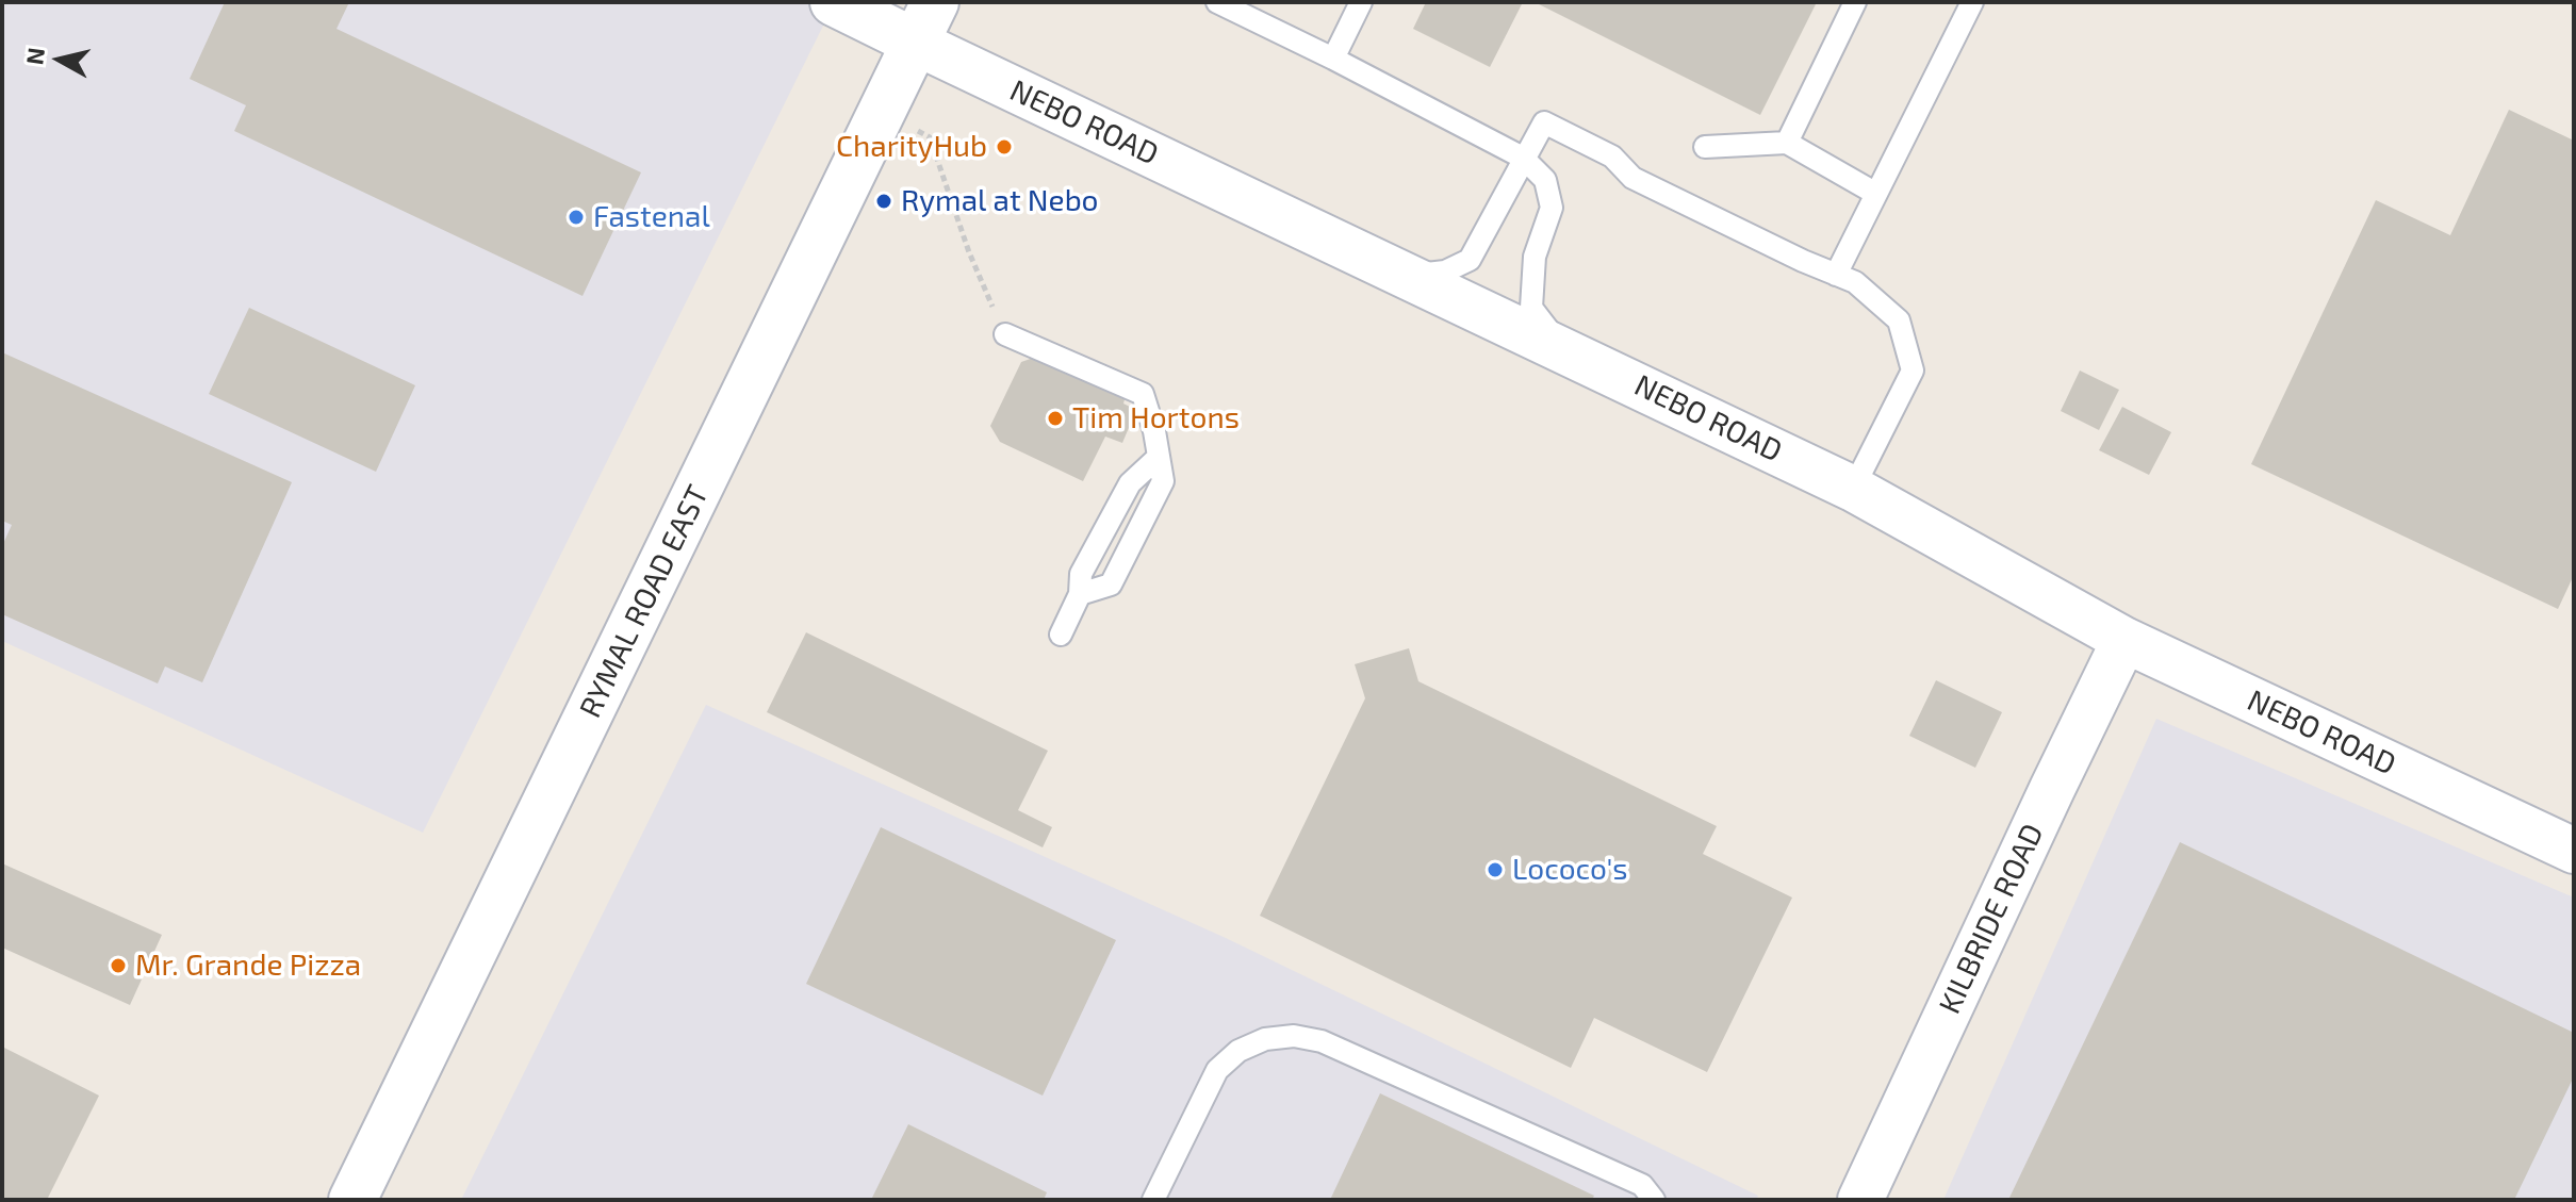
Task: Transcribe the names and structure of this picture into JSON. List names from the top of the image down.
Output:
{
  "streets": {
    "main road": ["NEBO ROAD", "RYMAL ROAD EAST"],
    "street": ["KILBRIDE ROAD"]
  },
  "crossings": [
    ["NEBO ROAD", "RYMAL ROAD EAST"],
    ["NEBO ROAD", "KILBRIDE ROAD"]
  ],
  "places": [
    "CharityHub",
    "Rymal at Nebo",
    "Fastenal",
    "Tim Hortons",
    "Lococo's",
    "Mr. Grande Pizza"
  ],
  "north": "left"
}
